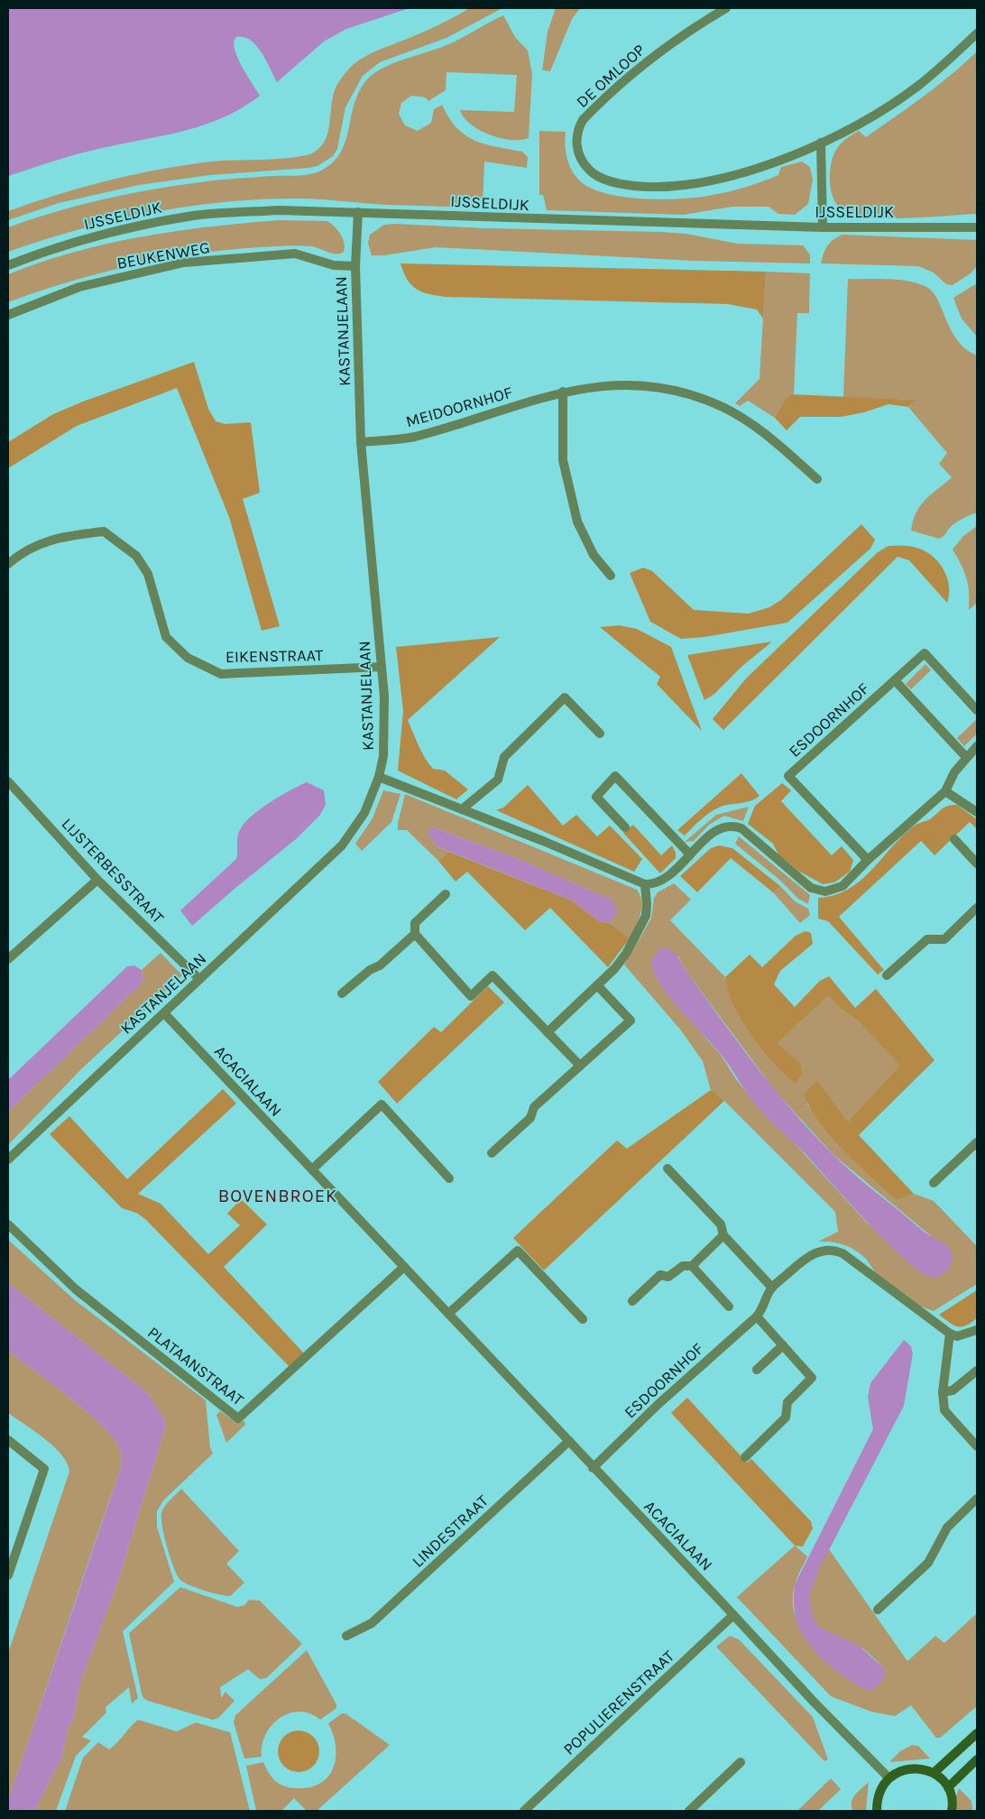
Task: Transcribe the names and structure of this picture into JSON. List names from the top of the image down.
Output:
{
  "streets": {
    "street": [
      "DE OMLOOP",
      "IJSSELDIJK",
      "BEUKENWEG",
      "KASTANJELAAN",
      "MEIDOORNHOF",
      "EIKENSTRAAT",
      "ESDOORNHOF",
      "LIJSTERBESSTRAAT",
      "ACACIALAAN",
      "PLATAANSTRAAT",
      "LINDESTRAAT",
      "POPULIERENSTRAAT"
    ]
  },
  "crossings": [
    ["IJSSELDIJK", "KASTANJELAAN"],
    ["BEUKENWEG", "KASTANJELAAN"],
    ["KASTANJELAAN", "MEIDOORNHOF"],
    ["KASTANJELAAN", "EIKENSTRAAT"],
    ["KASTANJELAAN", "LIJSTERBESSTRAAT"],
    ["KASTANJELAAN", "ACACIALAAN"],
    ["ESDOORNHOF", "ACACIALAAN"],
    ["ACACIALAAN", "PLATAANSTRAAT"],
    ["ACACIALAAN", "LINDESTRAAT"],
    ["ACACIALAAN", "POPULIERENSTRAAT"]
  ],
  "districts": ["BOVENBROEK"]
}
